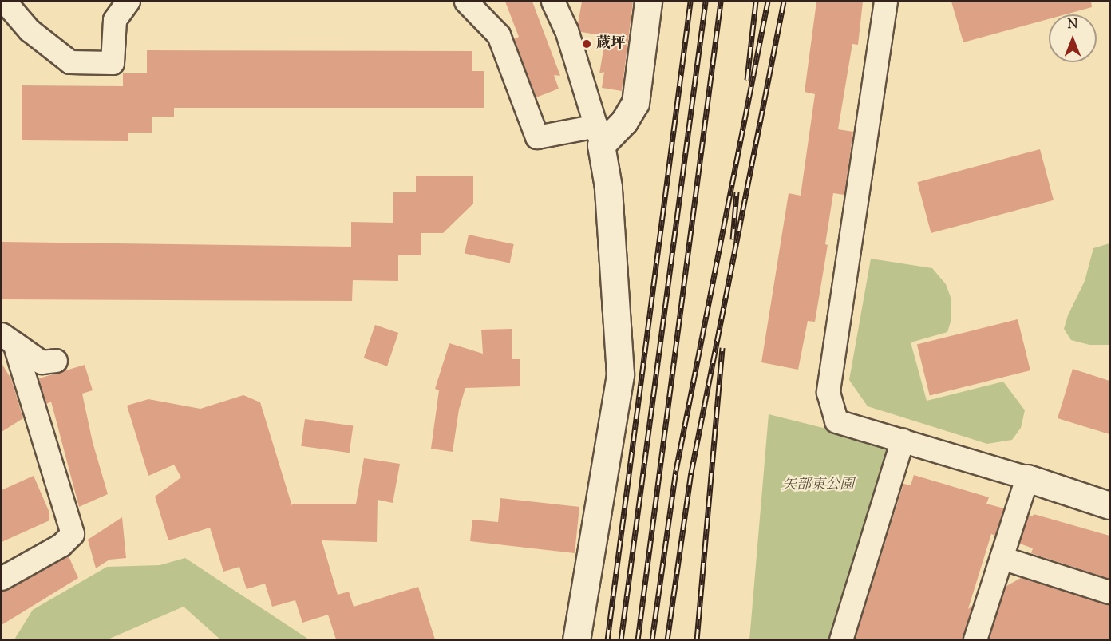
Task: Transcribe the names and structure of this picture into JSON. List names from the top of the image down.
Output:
{
  "parks": ["矢部東公園"],
  "places": ["蔵坪"],
  "north": "top"
}
